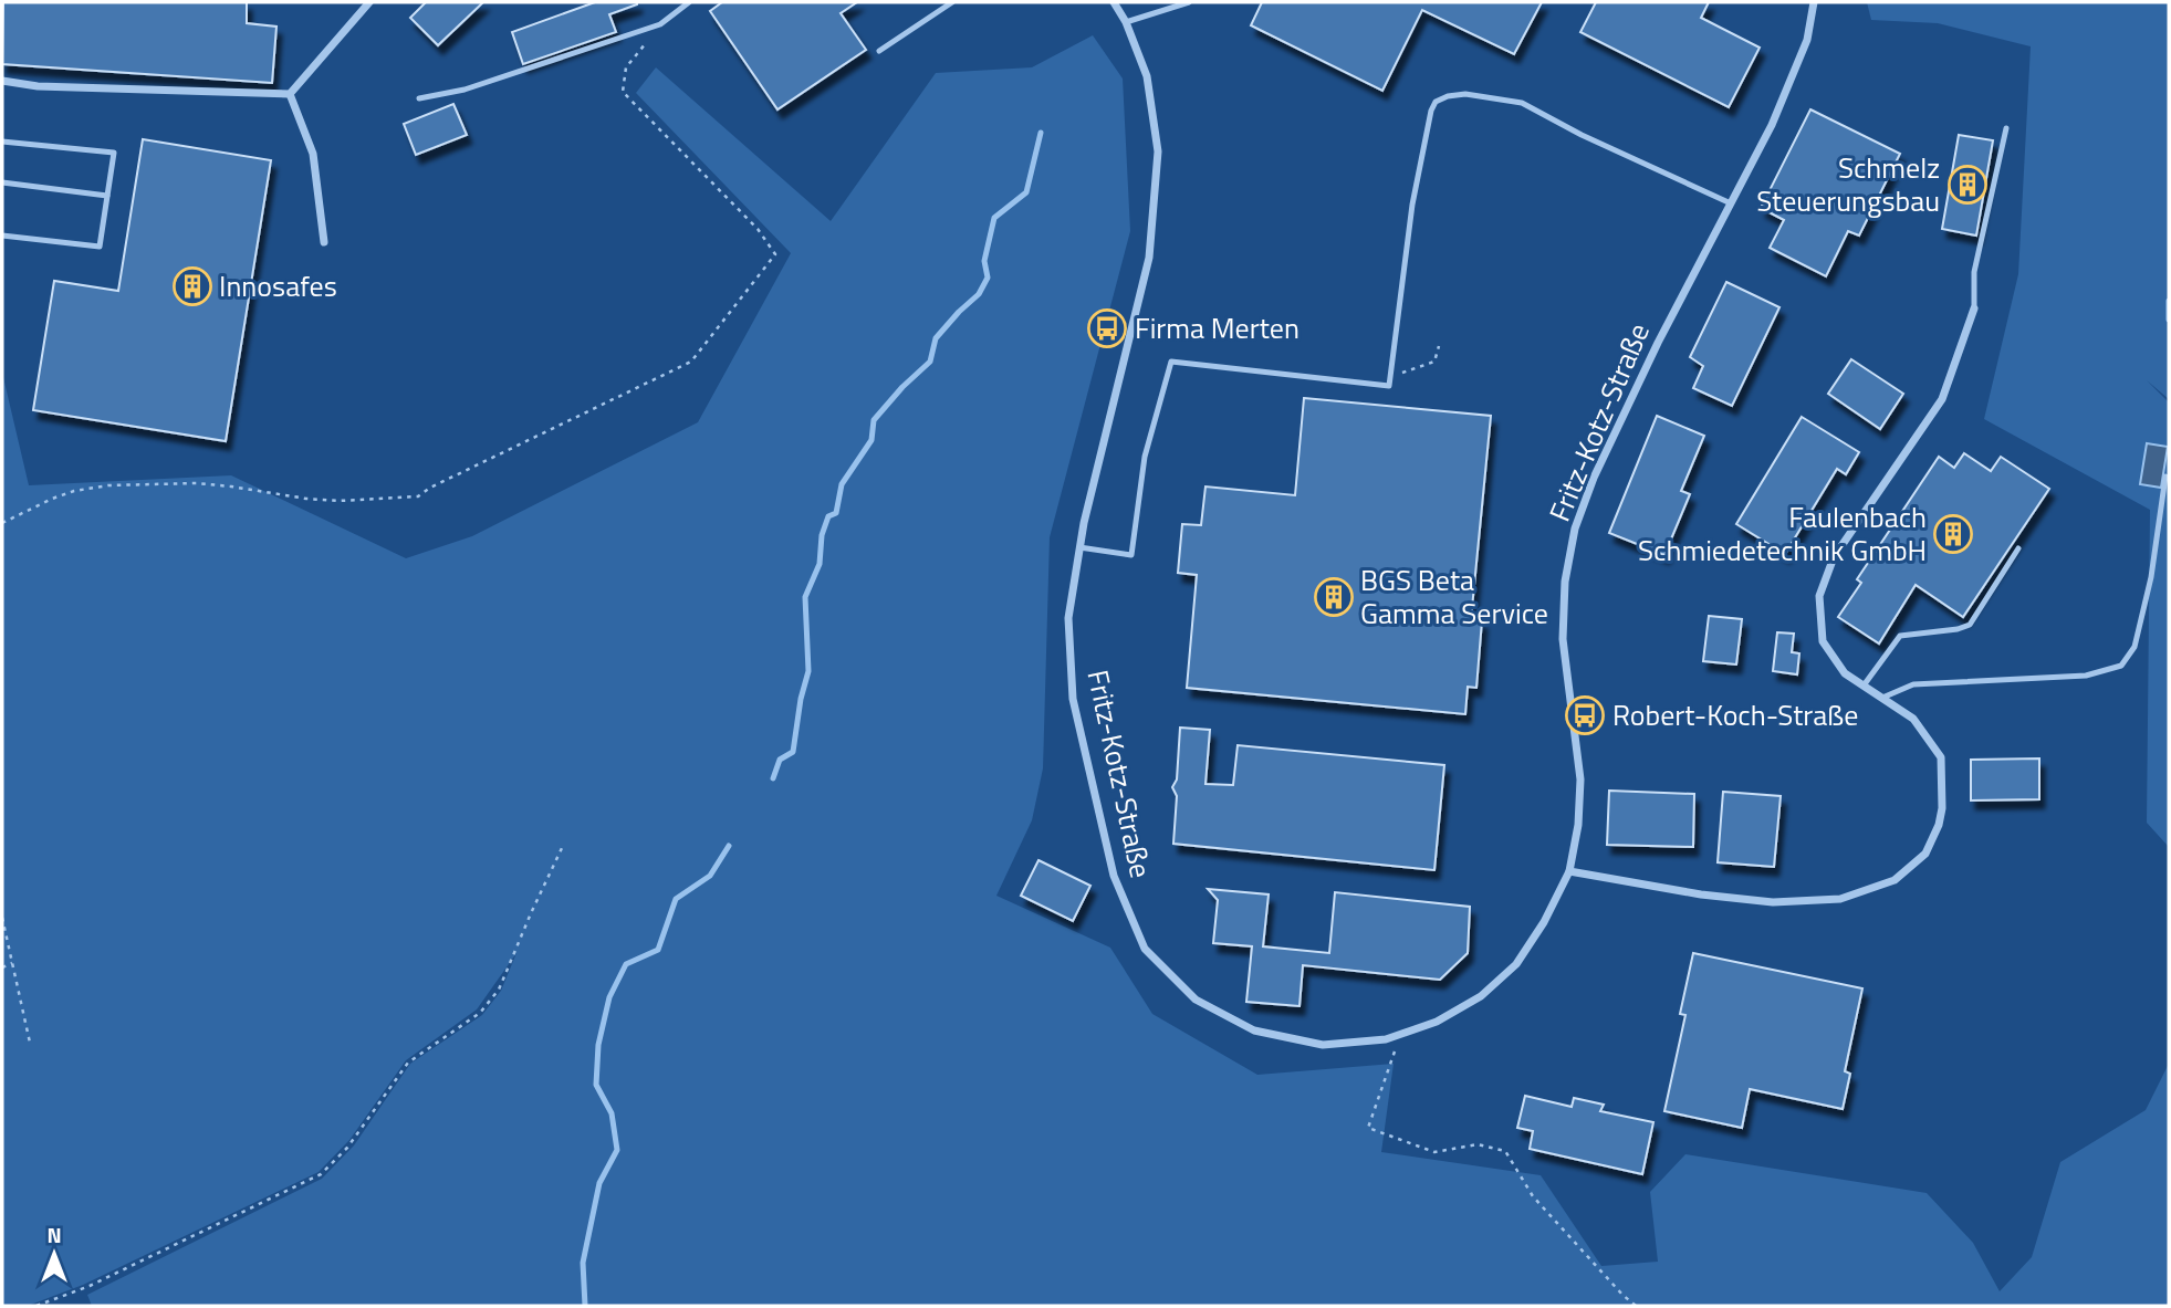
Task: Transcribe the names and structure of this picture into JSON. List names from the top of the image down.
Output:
{
  "streets": {
    "street": ["Fritz-Kotz-Straße"]
  },
  "places": {
    "building": [
      "Schmelz Steuerungsbau",
      "Innosafes",
      "Faulenbach Schmiedetechnik GmbH",
      "BGS Beta Gamma Service"
    ],
    "bus stop": ["Firma Merten", "Robert-Koch-Straße"]
  },
  "north": "top"
}
